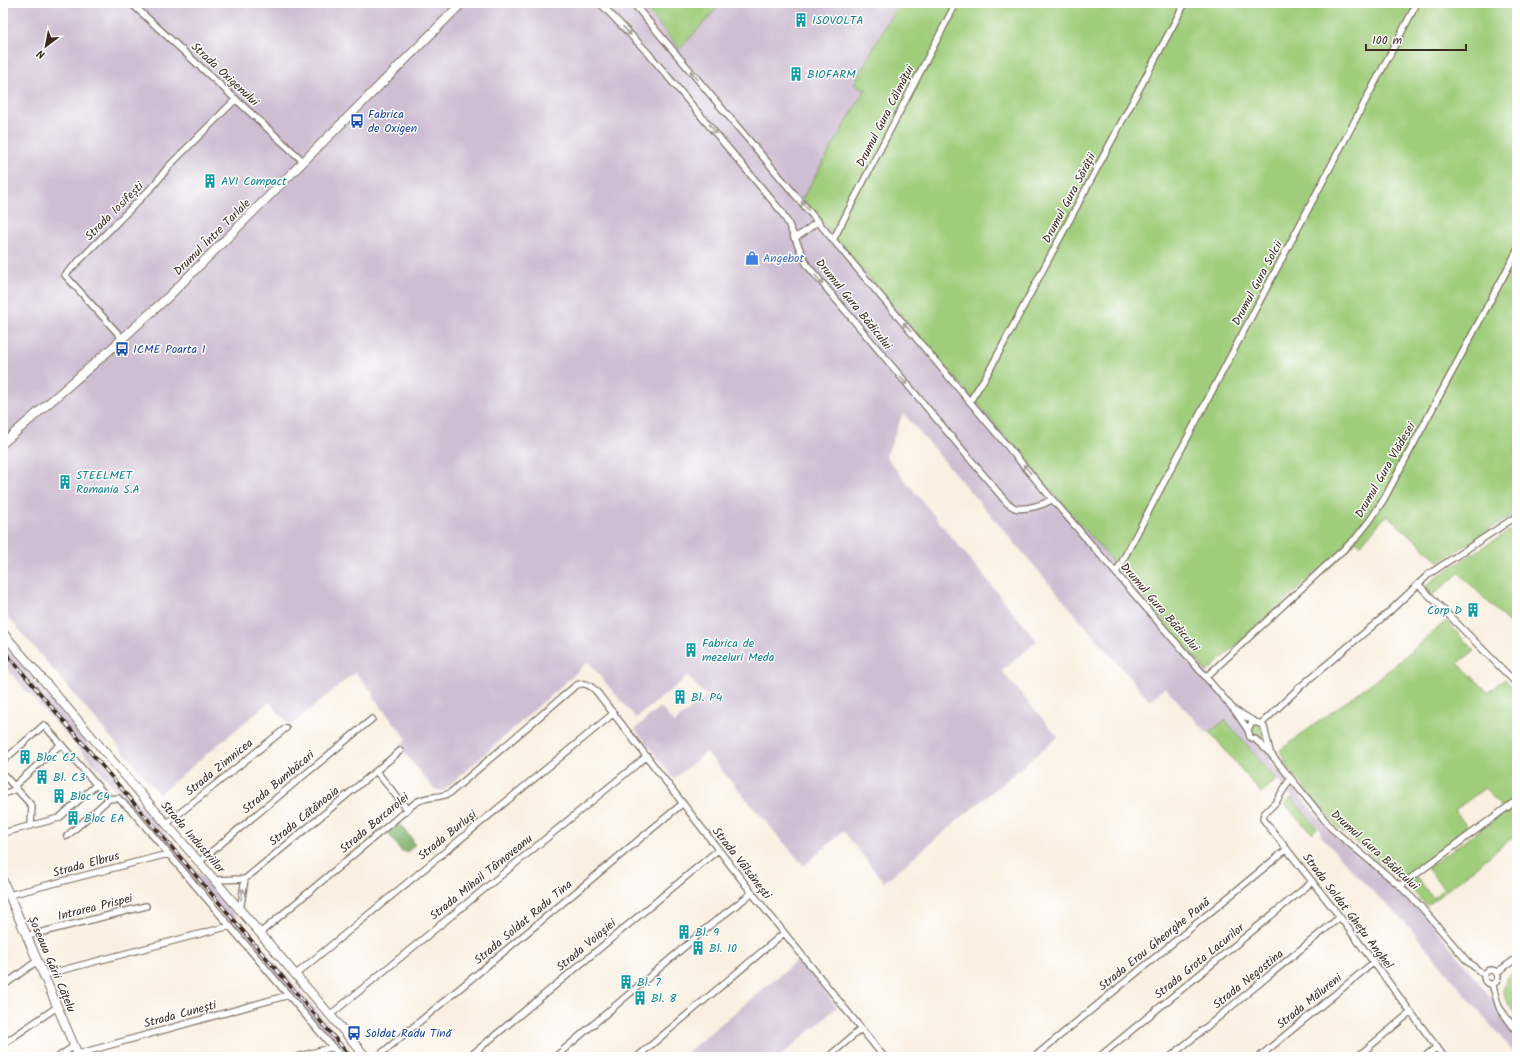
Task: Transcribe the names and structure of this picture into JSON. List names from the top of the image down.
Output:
{
  "streets": {
    "main road": ["Drumul Între Tarlale", "Strada Industriilor", "Șoseaua Gării Cățelu"],
    "street": [
      "Strada Oxigenului",
      "Drumul Gura Călmățui",
      "Drumul Gura Sărății",
      "Strada Iosifești",
      "Drumul Gura Solcii",
      "Drumul Gura Bădicului",
      "Drumul Gura Vlădesei",
      "Strada Zimnicea",
      "Strada Bumbăcari",
      "Strada Cătănoaia",
      "Strada Barcarolei",
      "Strada Burluși",
      "Strada Vâlsănești",
      "Strada Elbrus",
      "Strada Mihail Târnoveanu",
      "Intrarea Prispei",
      "Strada Soldat Ghețu Anghel",
      "Strada Soldat Radu Tina",
      "Strada Erou Gheorghe Pană",
      "Strada Voioșiei",
      "Strada Grota Lacurilor",
      "Strada Negostina",
      "Strada Mălureni",
      "Strada Cunești"
    ]
  },
  "crossings": [
    ["Strada Oxigenului", "Strada Iosifești"],
    ["Strada Oxigenului", "Drumul Între Tarlale"],
    ["Drumul Gura Călmățui", "Drumul Gura Bădicului"],
    ["Drumul Gura Sărății", "Drumul Gura Bădicului"],
    ["Strada Iosifești", "Drumul Între Tarlale"],
    ["Drumul Gura Solcii", "Drumul Gura Bădicului"],
    ["Drumul Gura Bădicului", "Drumul Gura Vlădesei"],
    ["Drumul Gura Bădicului", "Strada Soldat Ghețu Anghel"],
    ["Strada Zimnicea", "Strada Industriilor"],
    ["Strada Bumbăcari", "Strada Industriilor"],
    ["Strada Barcarolei", "Strada Industriilor"],
    ["Strada Barcarolei", "Strada Vâlsănești"],
    ["Strada Burluși", "Strada Industriilor"],
    ["Strada Burluși", "Strada Vâlsănești"],
    ["Strada Industriilor", "Strada Mihail Târnoveanu"],
    ["Strada Vâlsănești", "Strada Mihail Târnoveanu"],
    ["Strada Vâlsănești", "Strada Soldat Radu Tina"],
    ["Strada Vâlsănești", "Strada Voioșiei"],
    ["Strada Elbrus", "Șoseaua Gării Cățelu"],
    ["Intrarea Prispei", "Șoseaua Gării Cățelu"],
    ["Strada Soldat Ghețu Anghel", "Strada Erou Gheorghe Pană"],
    ["Strada Soldat Ghețu Anghel", "Strada Grota Lacurilor"],
    ["Strada Soldat Ghețu Anghel", "Strada Negostina"],
    ["Strada Soldat Ghețu Anghel", "Strada Mălureni"],
    ["Șoseaua Gării Cățelu", "Strada Cunești"]
  ],
  "places": {
    "building": [
      "ISOVOLTA",
      "BIOFARM",
      "AVI Compact",
      "STEELMET Romania S.A",
      "Corp D",
      "Fabrica de mezeluri Meda",
      "Bl. P4",
      "Bloc C2",
      "Bl. C3",
      "Bloc C4",
      "Bloc EA",
      "Bl. 9",
      "Bl. 10",
      "Bl. 7",
      "Bl. 8"
    ],
    "bus stop": ["Fabrica de Oxigen", "ICME Poarta 1", "Soldat Radu Tină"],
    "shop": ["Angebot"]
  },
  "scale_bar": "100 m",
  "north": "bottom left"
}
